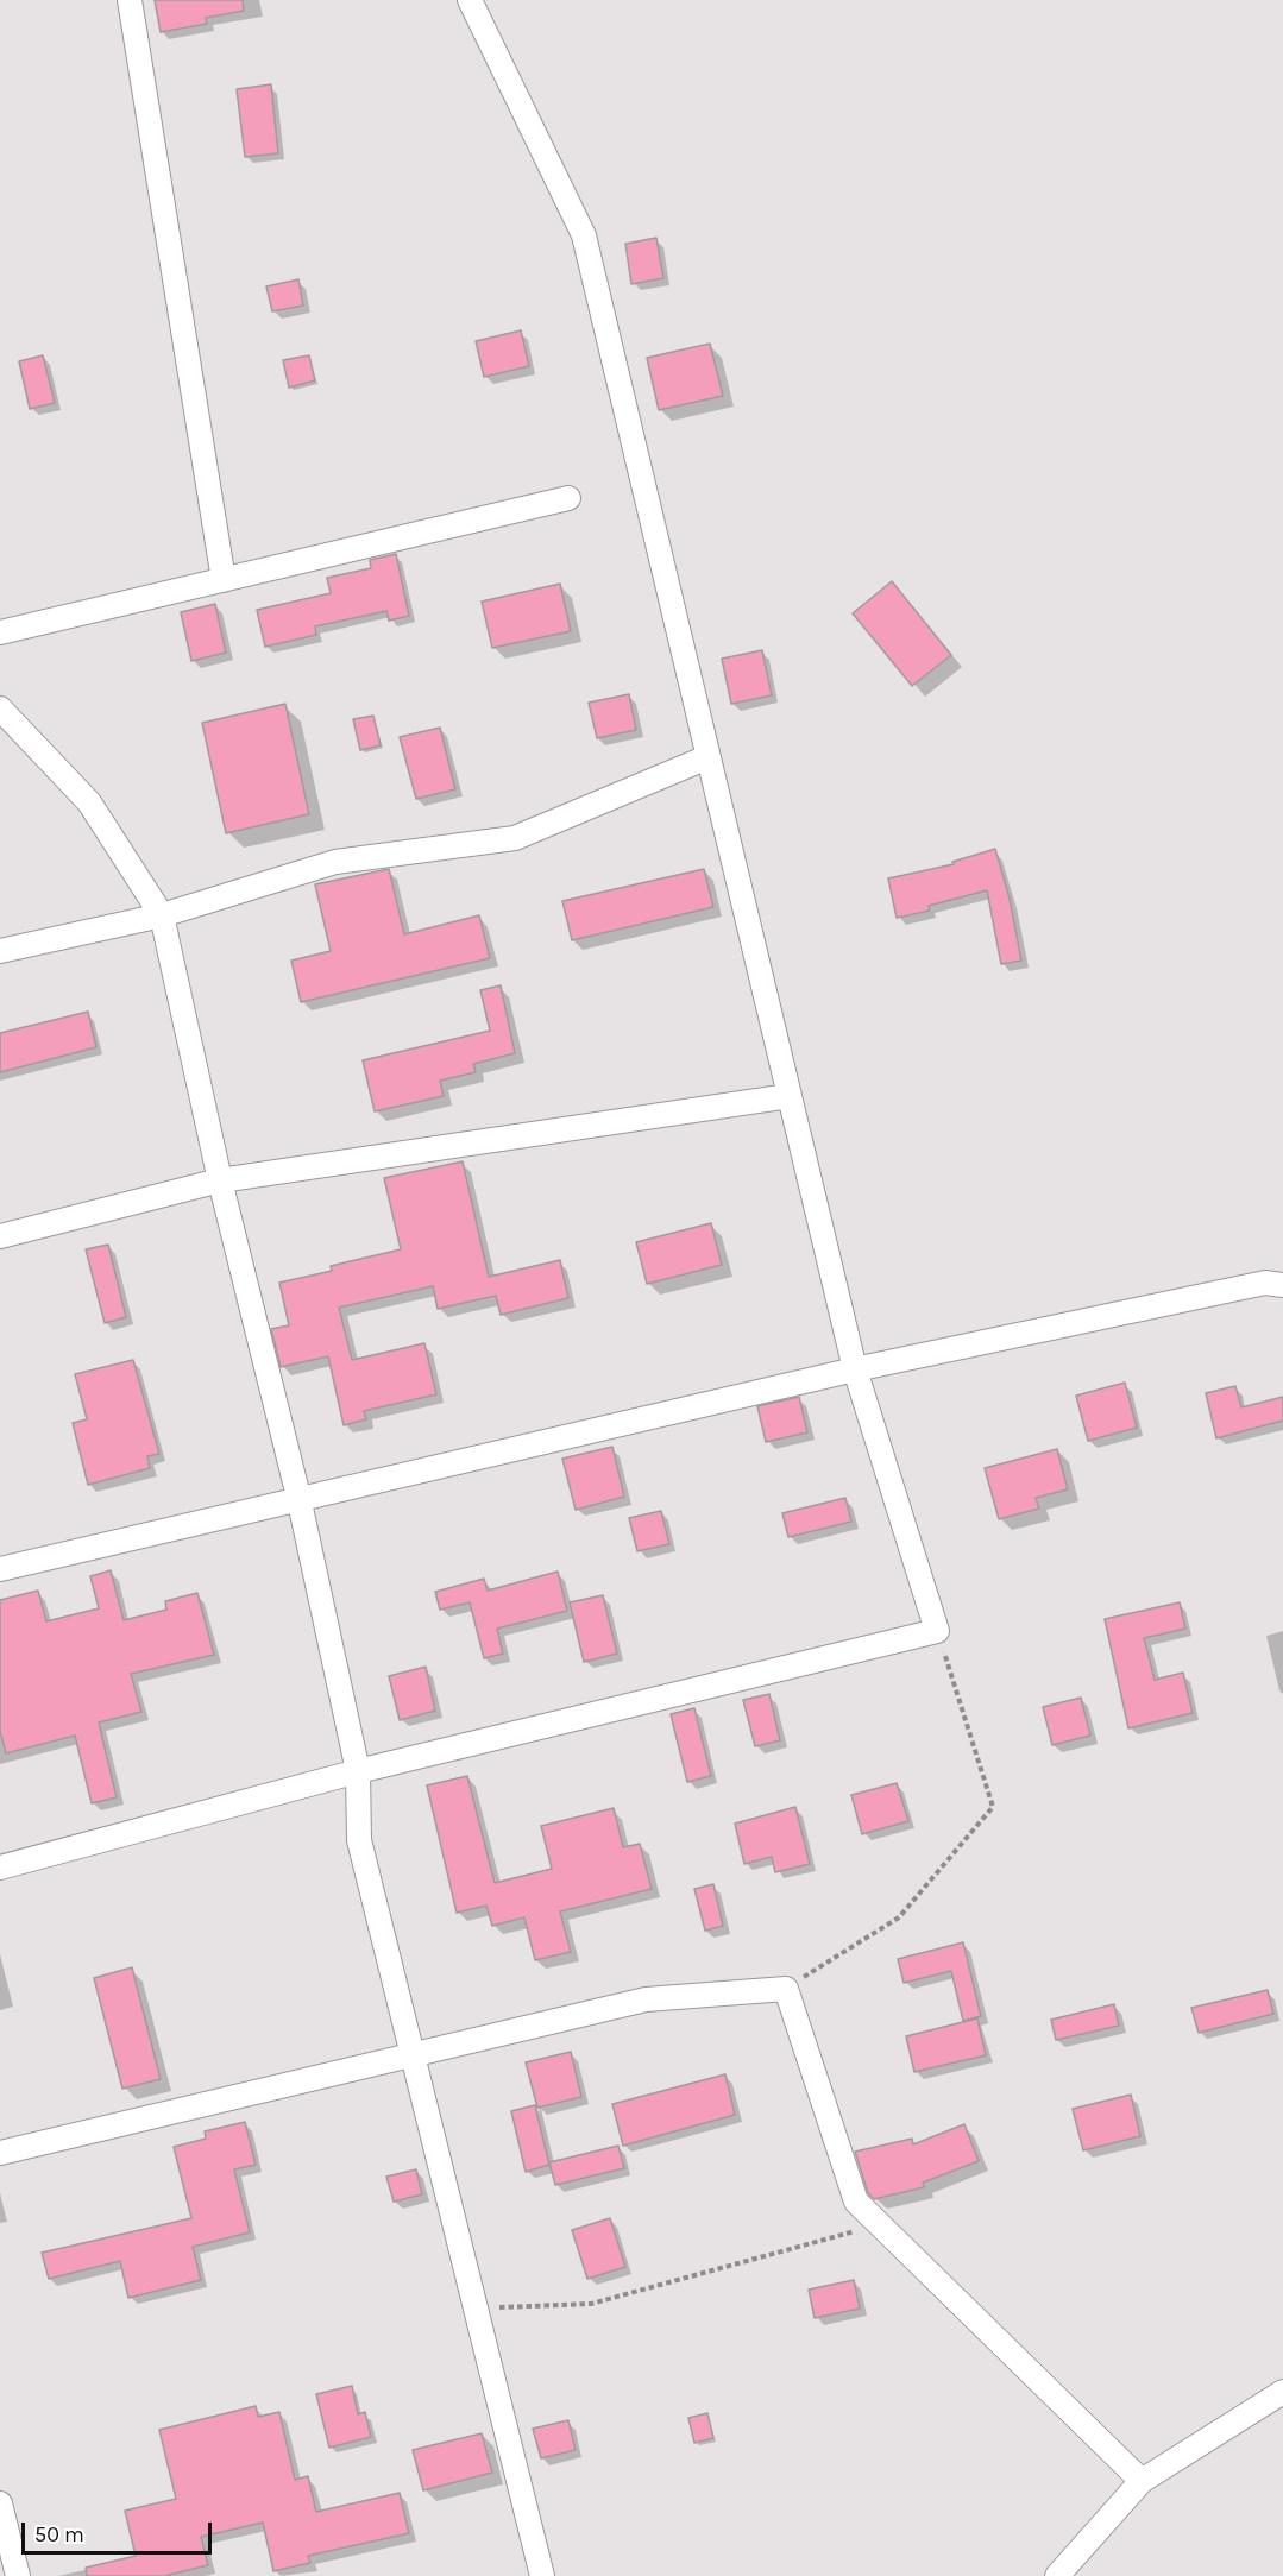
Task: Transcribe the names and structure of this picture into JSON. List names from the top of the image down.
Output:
{
  "scale_bar": "50 m"
}
